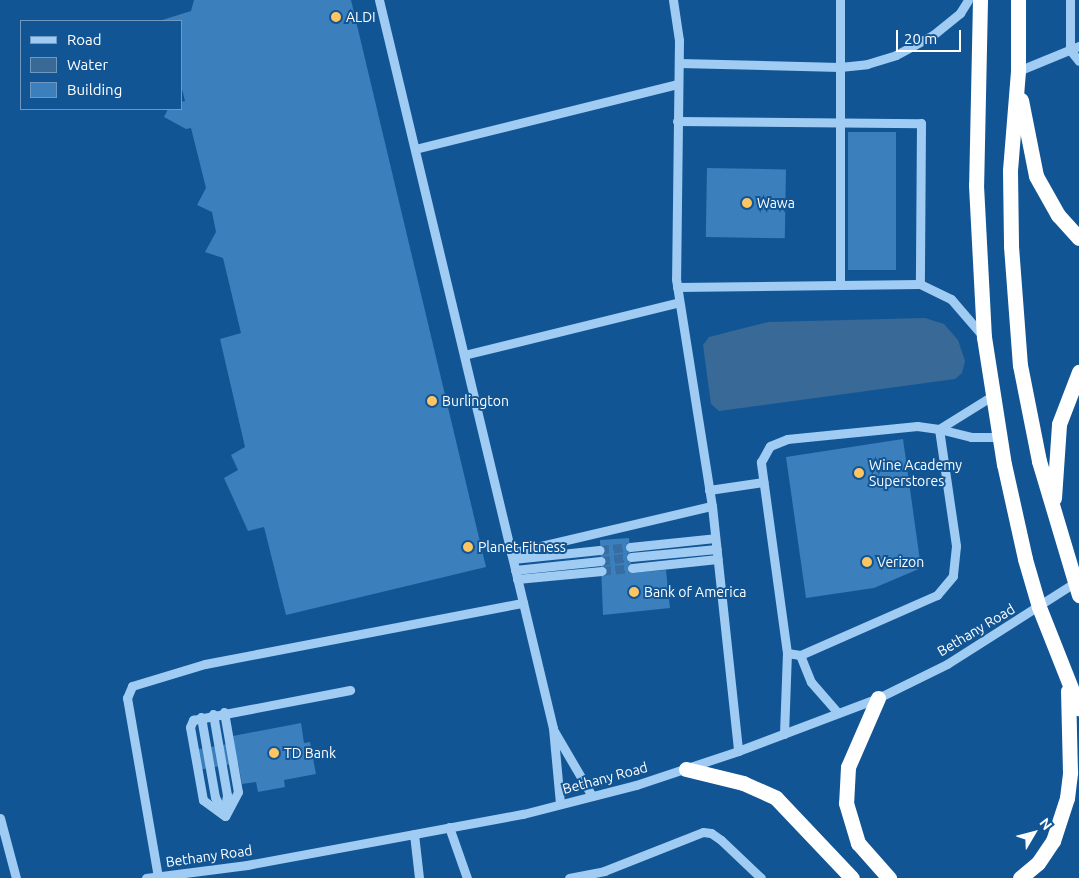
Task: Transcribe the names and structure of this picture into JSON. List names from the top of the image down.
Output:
{
  "streets": {
    "street": ["Bethany Road"]
  },
  "places": [
    "ALDI",
    "Wawa",
    "Burlington",
    "Wine Academy Superstores",
    "Planet Fitness",
    "Verizon",
    "Bank of America",
    "TD Bank"
  ],
  "legend": ["Road", "Water", "Building"],
  "scale_bar": "20 m",
  "north": "top right"
}
